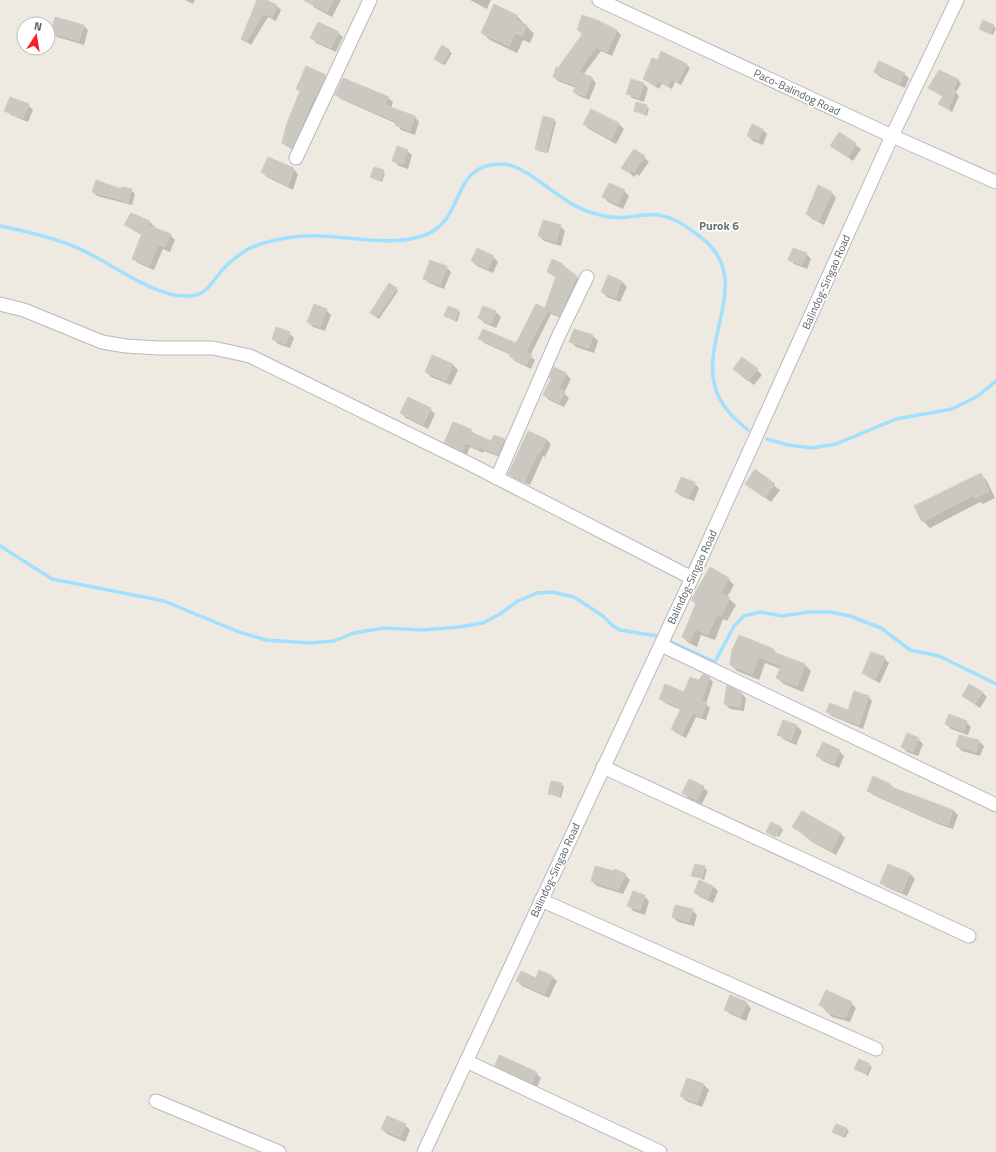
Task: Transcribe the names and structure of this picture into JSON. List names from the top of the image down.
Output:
{
  "streets": {
    "street": ["Paco-Balindog Road", "Balindog-Singao Road"]
  },
  "crossings": [
    ["Paco-Balindog Road", "Balindog-Singao Road"]
  ],
  "districts": ["Purok 6"],
  "north": "top"
}
